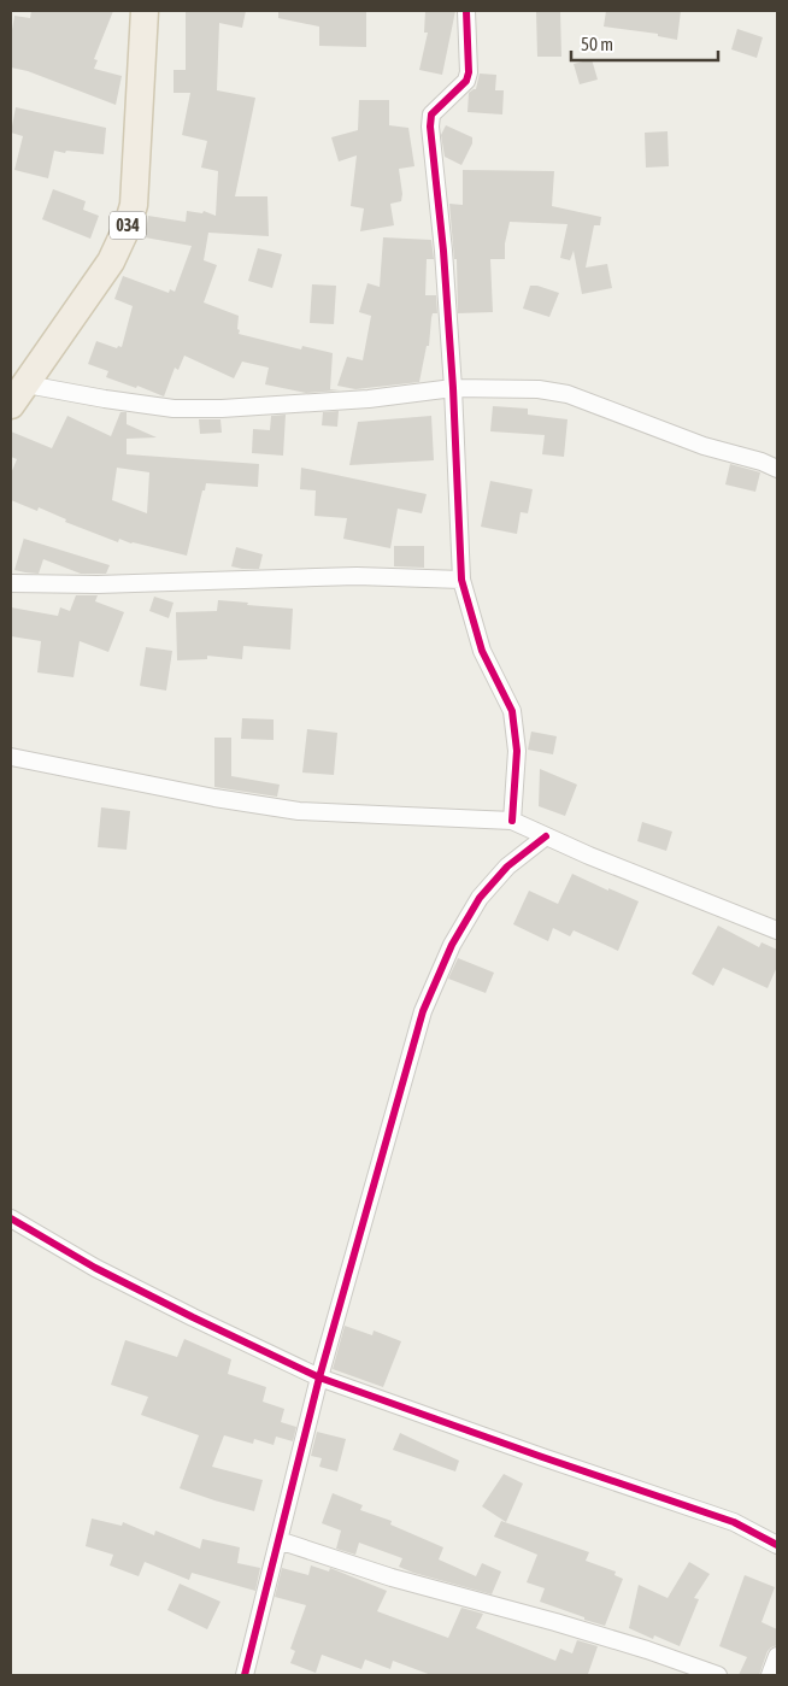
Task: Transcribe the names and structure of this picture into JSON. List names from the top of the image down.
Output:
{
  "streets": {
    "main road": ["034"]
  },
  "scale_bar": "50 m"
}
